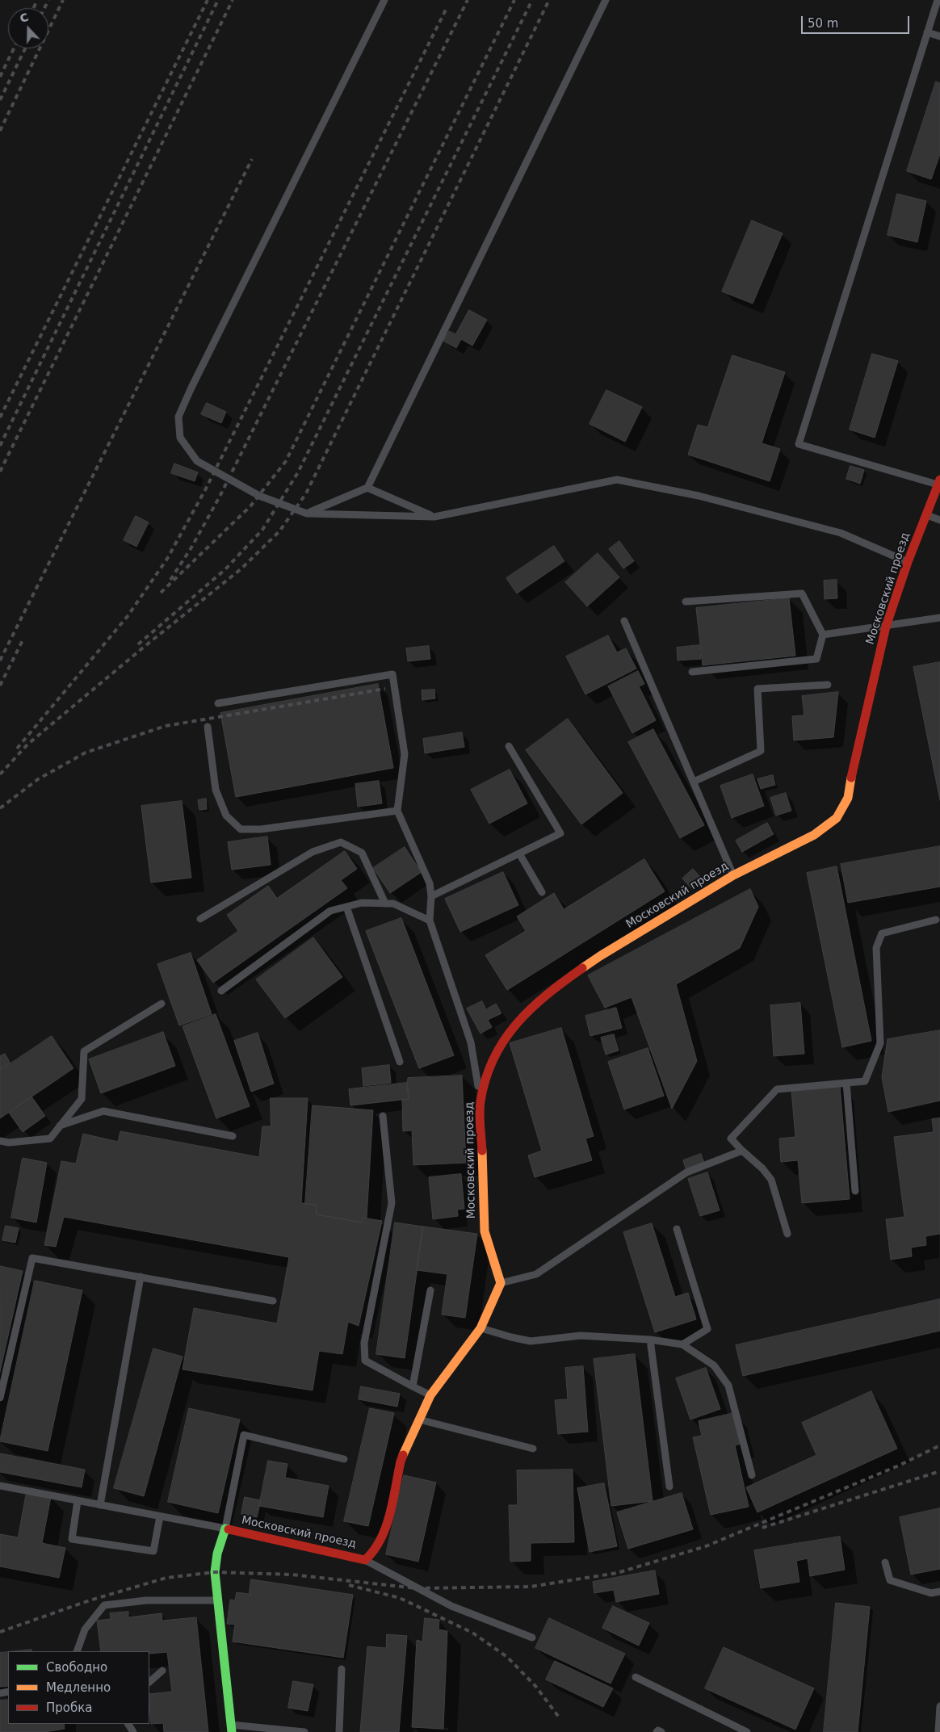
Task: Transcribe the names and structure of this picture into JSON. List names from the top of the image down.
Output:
{
  "streets": {
    "street": ["Московский проезд"]
  },
  "legend": ["Свободно", "Медленно", "Пробка"],
  "scale_bar": "50 m",
  "north": "top"
}
